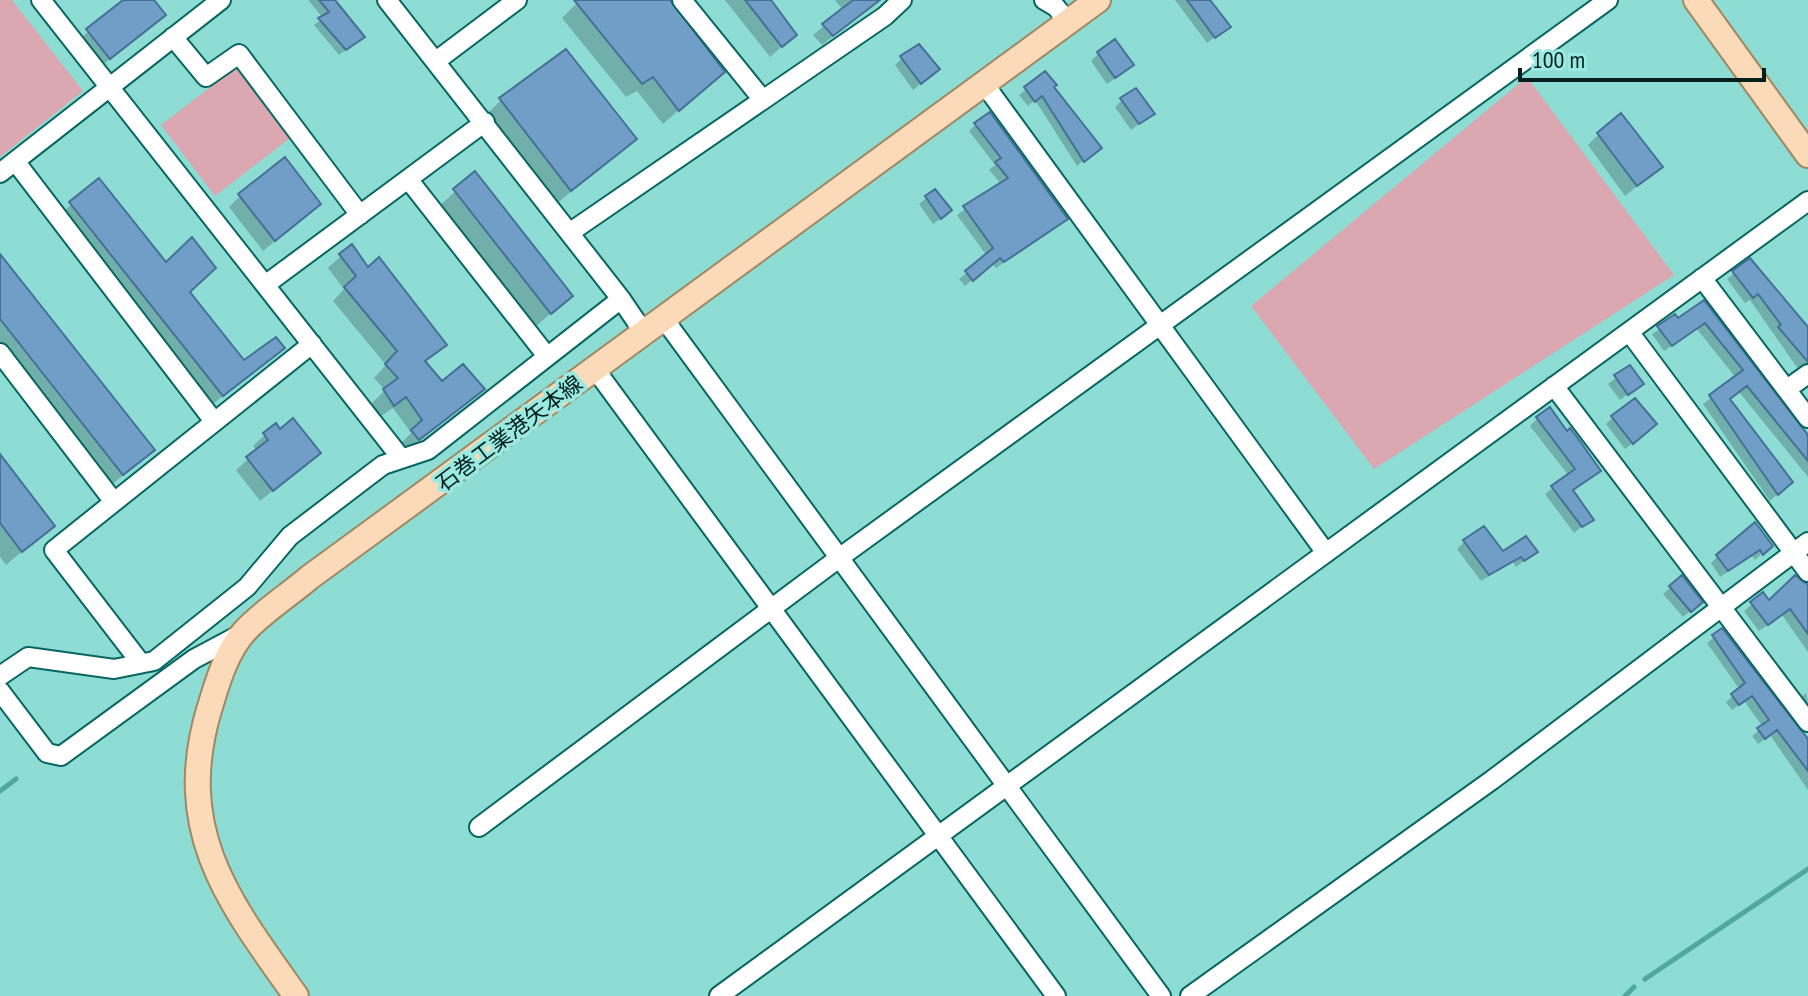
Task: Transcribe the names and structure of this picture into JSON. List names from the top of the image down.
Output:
{
  "streets": {
    "main road": ["石巻工業港矢本線"]
  },
  "scale_bar": "100 m"
}
